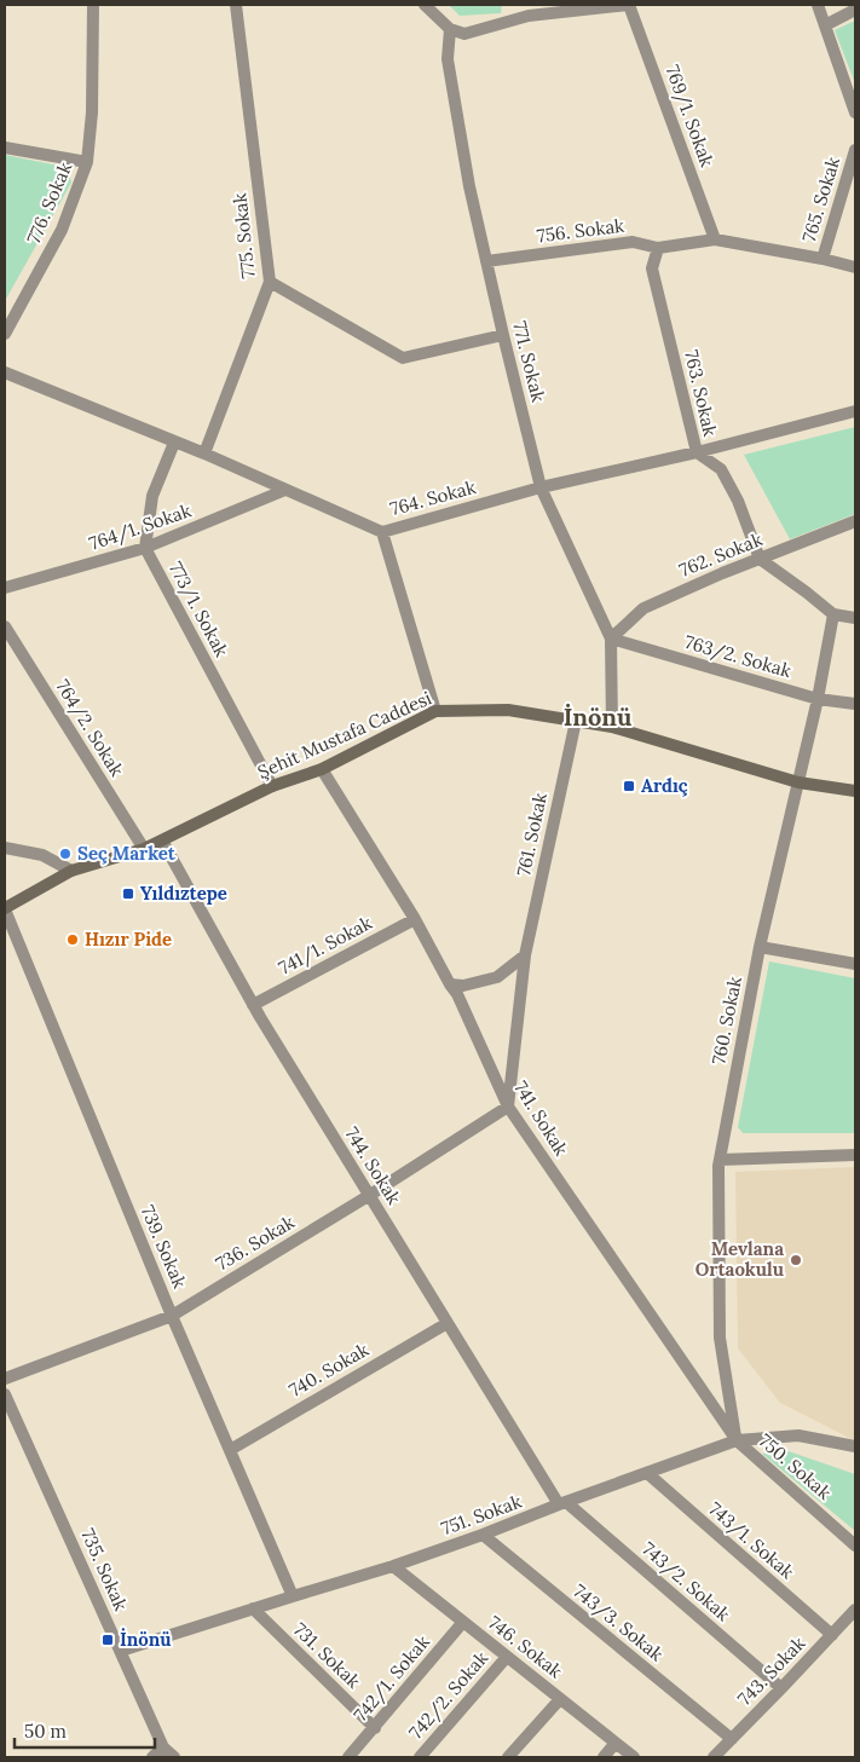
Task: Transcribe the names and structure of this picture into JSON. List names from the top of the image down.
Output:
{
  "streets": {
    "street": [
      "769/1. Sokak",
      "765. Sokak",
      "776. Sokak",
      "756. Sokak",
      "775. Sokak",
      "771. Sokak",
      "763. Sokak",
      "764. Sokak",
      "764/1. Sokak",
      "762. Sokak",
      "773/1. Sokak",
      "763/2. Sokak",
      "764/2. Sokak",
      "Şehit Mustafa Caddesi",
      "761. Sokak",
      "741/1. Sokak",
      "760. Sokak",
      "741. Sokak",
      "744. Sokak",
      "736. Sokak",
      "739. Sokak",
      "740. Sokak",
      "750. Sokak",
      "751. Sokak",
      "743/1. Sokak",
      "735. Sokak",
      "743/2. Sokak",
      "743/3. Sokak",
      "746. Sokak",
      "731. Sokak",
      "743. Sokak",
      "742/1. Sokak",
      "742/2. Sokak"
    ]
  },
  "crossings": [
    ["769/1. Sokak", "756. Sokak"],
    ["765. Sokak", "756. Sokak"],
    ["756. Sokak", "771. Sokak"],
    ["756. Sokak", "763. Sokak"],
    ["775. Sokak", "764. Sokak"],
    ["771. Sokak", "764. Sokak"],
    ["771. Sokak", "762. Sokak"],
    ["771. Sokak", "763/2. Sokak"],
    ["771. Sokak", "Şehit Mustafa Caddesi"],
    ["763. Sokak", "764. Sokak"],
    ["763. Sokak", "762. Sokak"],
    ["764. Sokak", "764/1. Sokak"],
    ["764/1. Sokak", "773/1. Sokak"],
    ["762. Sokak", "763/2. Sokak"],
    ["773/1. Sokak", "Şehit Mustafa Caddesi"],
    ["763/2. Sokak", "760. Sokak"],
    ["764/2. Sokak", "Şehit Mustafa Caddesi"],
    ["Şehit Mustafa Caddesi", "761. Sokak"],
    ["Şehit Mustafa Caddesi", "760. Sokak"],
    ["Şehit Mustafa Caddesi", "741. Sokak"],
    ["Şehit Mustafa Caddesi", "744. Sokak"],
    ["Şehit Mustafa Caddesi", "739. Sokak"],
    ["761. Sokak", "741. Sokak"],
    ["761. Sokak", "736. Sokak"],
    ["741/1. Sokak", "741. Sokak"],
    ["741/1. Sokak", "744. Sokak"],
    ["760. Sokak", "741. Sokak"],
    ["760. Sokak", "750. Sokak"],
    ["760. Sokak", "751. Sokak"],
    ["741. Sokak", "736. Sokak"],
    ["741. Sokak", "750. Sokak"],
    ["741. Sokak", "751. Sokak"],
    ["744. Sokak", "736. Sokak"],
    ["744. Sokak", "740. Sokak"],
    ["744. Sokak", "751. Sokak"],
    ["744. Sokak", "743/2. Sokak"],
    ["736. Sokak", "739. Sokak"],
    ["739. Sokak", "740. Sokak"],
    ["739. Sokak", "751. Sokak"],
    ["750. Sokak", "751. Sokak"],
    ["751. Sokak", "743/1. Sokak"],
    ["751. Sokak", "735. Sokak"],
    ["751. Sokak", "743/2. Sokak"],
    ["751. Sokak", "743/3. Sokak"],
    ["751. Sokak", "746. Sokak"],
    ["751. Sokak", "731. Sokak"],
    ["743/1. Sokak", "743. Sokak"],
    ["743/2. Sokak", "743. Sokak"],
    ["743/3. Sokak", "743. Sokak"],
    ["746. Sokak", "742/1. Sokak"],
    ["746. Sokak", "742/2. Sokak"],
    ["731. Sokak", "742/1. Sokak"]
  ],
  "districts": ["İnönü"],
  "places": {
    "transit": ["Ardıç", "Yıldıztepe", "İnönü"],
    "other": ["Seç Market", "Hızır Pide", "Mevlana Ortaokulu"]
  },
  "scale_bar": "50 m"
}
